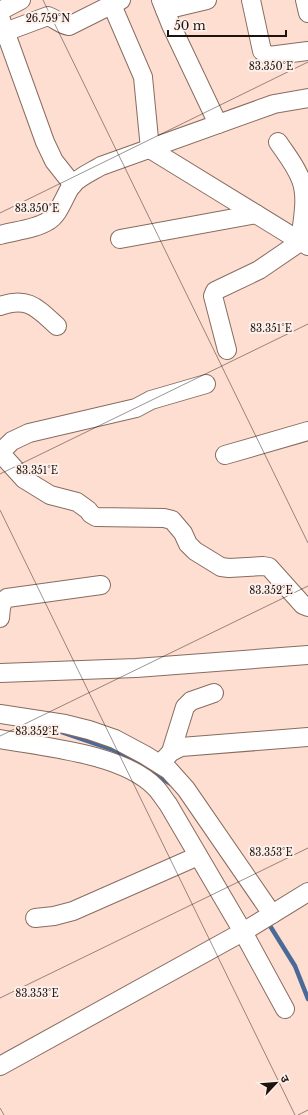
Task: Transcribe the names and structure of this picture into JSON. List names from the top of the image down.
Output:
{
  "scale_bar": "50 m",
  "north": "top right",
  "coordinates": [
    "26.759°N",
    "83.350°E",
    "83.351°E",
    "83.352°E",
    "83.353°E"
  ]
}
